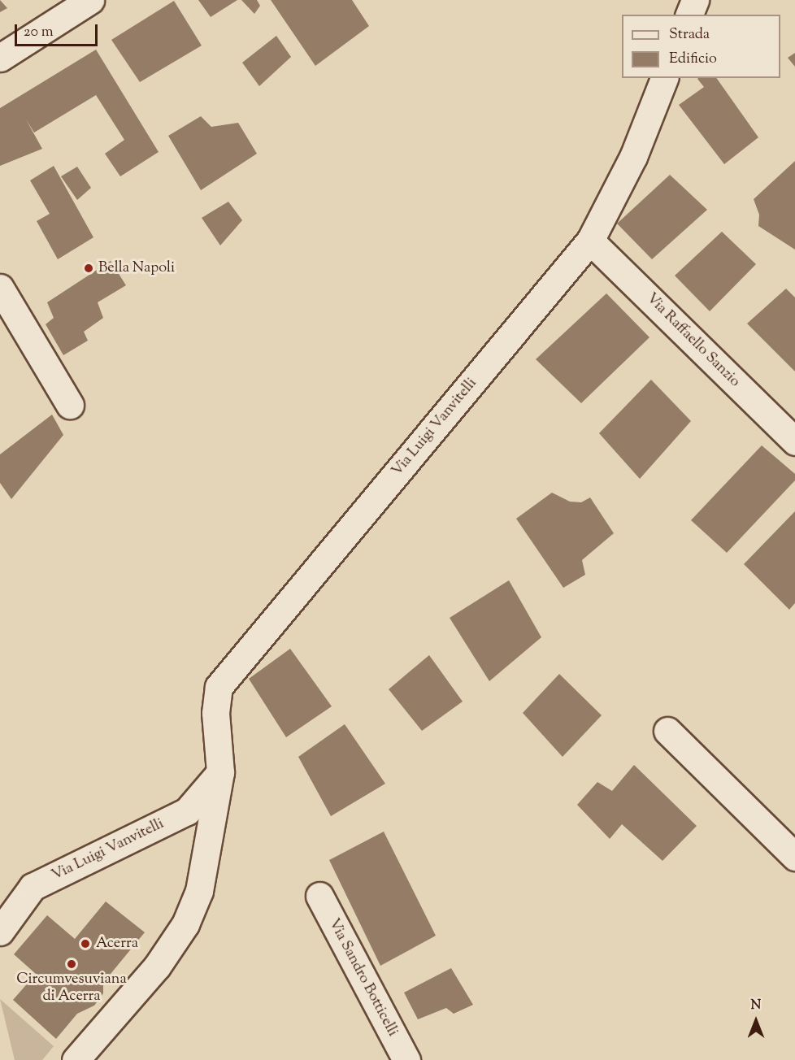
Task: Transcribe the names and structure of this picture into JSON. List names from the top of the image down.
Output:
{
  "streets": {
    "street": ["Via Raffaello Sanzio", "Via Luigi Vanvitelli", "Via Sandro Botticelli"]
  },
  "crossings": [
    ["Via Raffaello Sanzio", "Via Luigi Vanvitelli"]
  ],
  "places": ["Bella Napoli", "Acerra", "Circumvesuviana di Acerra"],
  "legend": ["Strada", "Edificio"],
  "scale_bar": "20 m",
  "north": "top"
}
